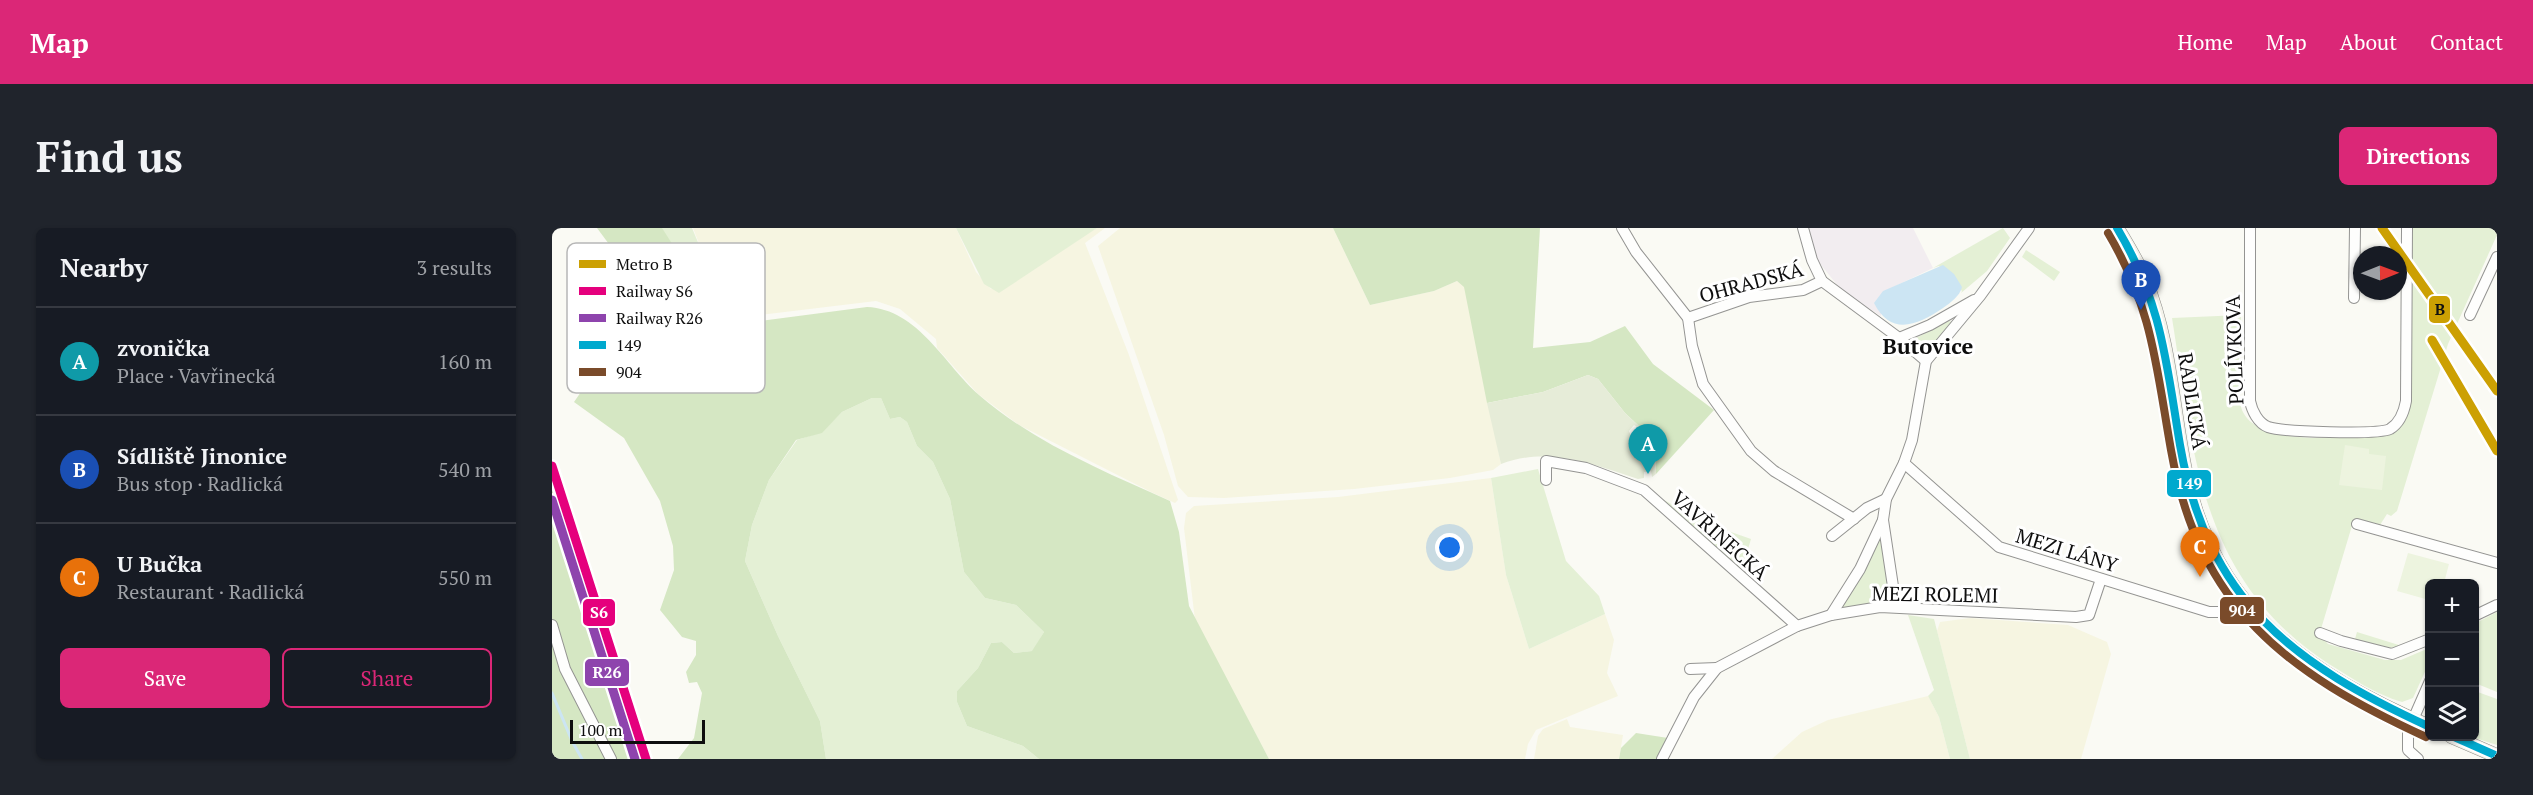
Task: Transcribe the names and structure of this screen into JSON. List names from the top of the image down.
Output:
{
  "streets": {
    "main road": ["RADLICKÁ"],
    "street": [
      "OHRADSKÁ",
      "POLÍVKOVA",
      "VAVŘINECKÁ",
      "MEZI LÁNY",
      "MEZI ROLEMI"
    ]
  },
  "crossings": [
    ["RADLICKÁ", "MEZI LÁNY"],
    ["VAVŘINECKÁ", "MEZI ROLEMI"],
    ["MEZI LÁNY", "MEZI ROLEMI"]
  ],
  "districts": ["Butovice"],
  "lines": [
    "metro line B",
    "transit line 149",
    "transit line 904",
    "rail line S6",
    "rail line R26"
  ],
  "legend": [
    "Metro B",
    "Railway S6",
    "Railway R26",
    "149",
    "904"
  ],
  "scale_bar": "100 m",
  "north": "right",
  "page": {
    "header": "Map",
    "nav": [
      "Home",
      "Map",
      "About",
      "Contact"
    ],
    "buttons": [
      "Directions",
      ["Save", "Share"]
    ],
    "title": "Find us",
    "heading": ["Nearby", "3 results"],
    "pins": ["B", "A", "C"],
    "list": [
      {
        "mark": "A",
        "name": "zvonička",
        "note": "Place · Vavřinecká",
        "value": "160 m"
      },
      {
        "mark": "B",
        "name": "Sídliště Jinonice",
        "note": "Bus stop · Radlická",
        "value": "540 m"
      },
      {
        "mark": "C",
        "name": "U Bučka",
        "note": "Restaurant · Radlická",
        "value": "550 m"
      }
    ],
    "map_buttons": ["+", "−"],
    "scale": "100 m"
  }
}
